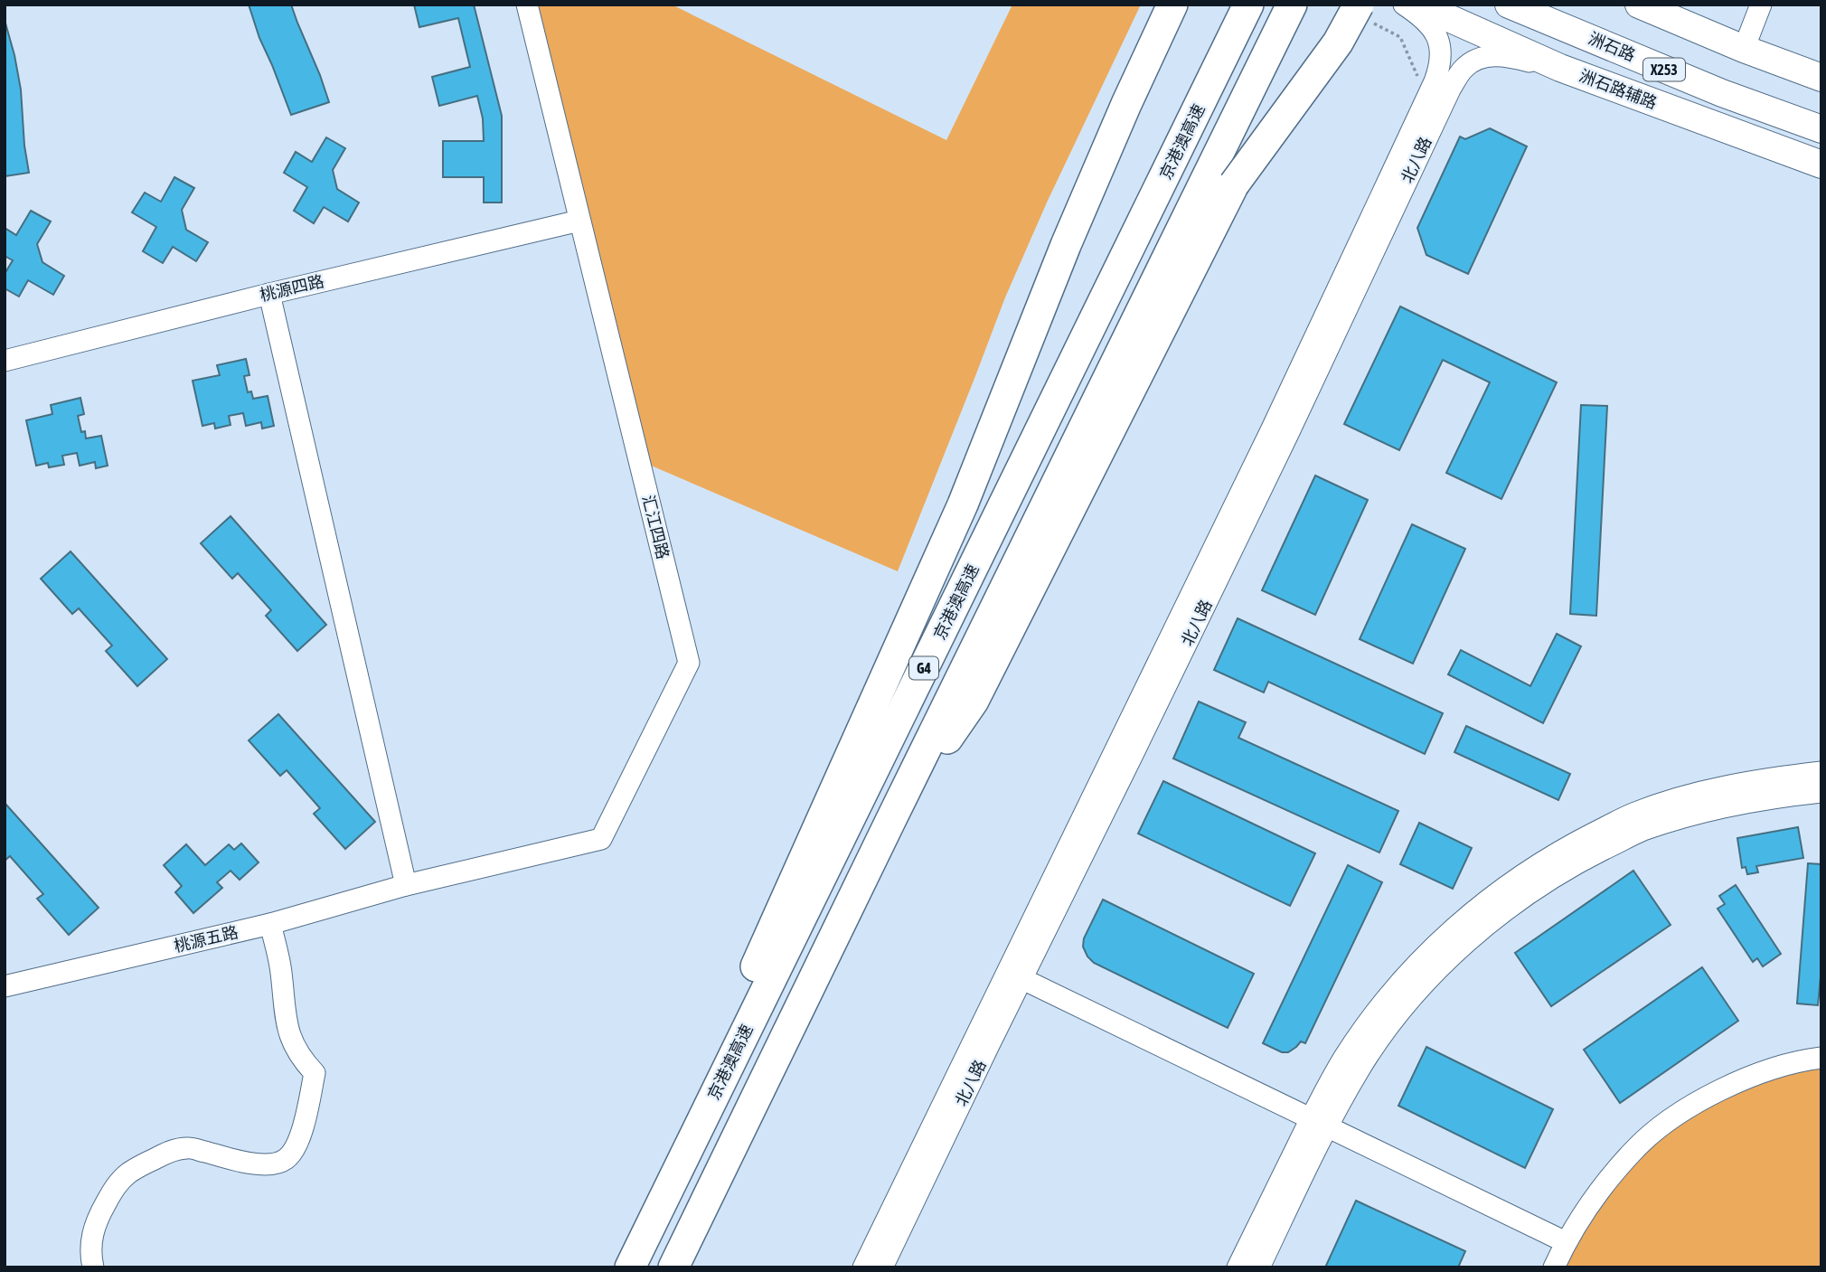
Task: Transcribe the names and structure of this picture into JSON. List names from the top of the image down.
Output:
{
  "streets": {
    "highway": ["京港澳高速", "G4"],
    "main road": ["洲石路", "X253", "洲石路辅路"],
    "street": [
      "北八路",
      "桃源四路",
      "汇江四路",
      "桃源五路"
    ]
  },
  "crossings": [
    ["洲石路辅路", "北八路"],
    ["桃源四路", "汇江四路"],
    ["汇江四路", "桃源五路"]
  ]
}
